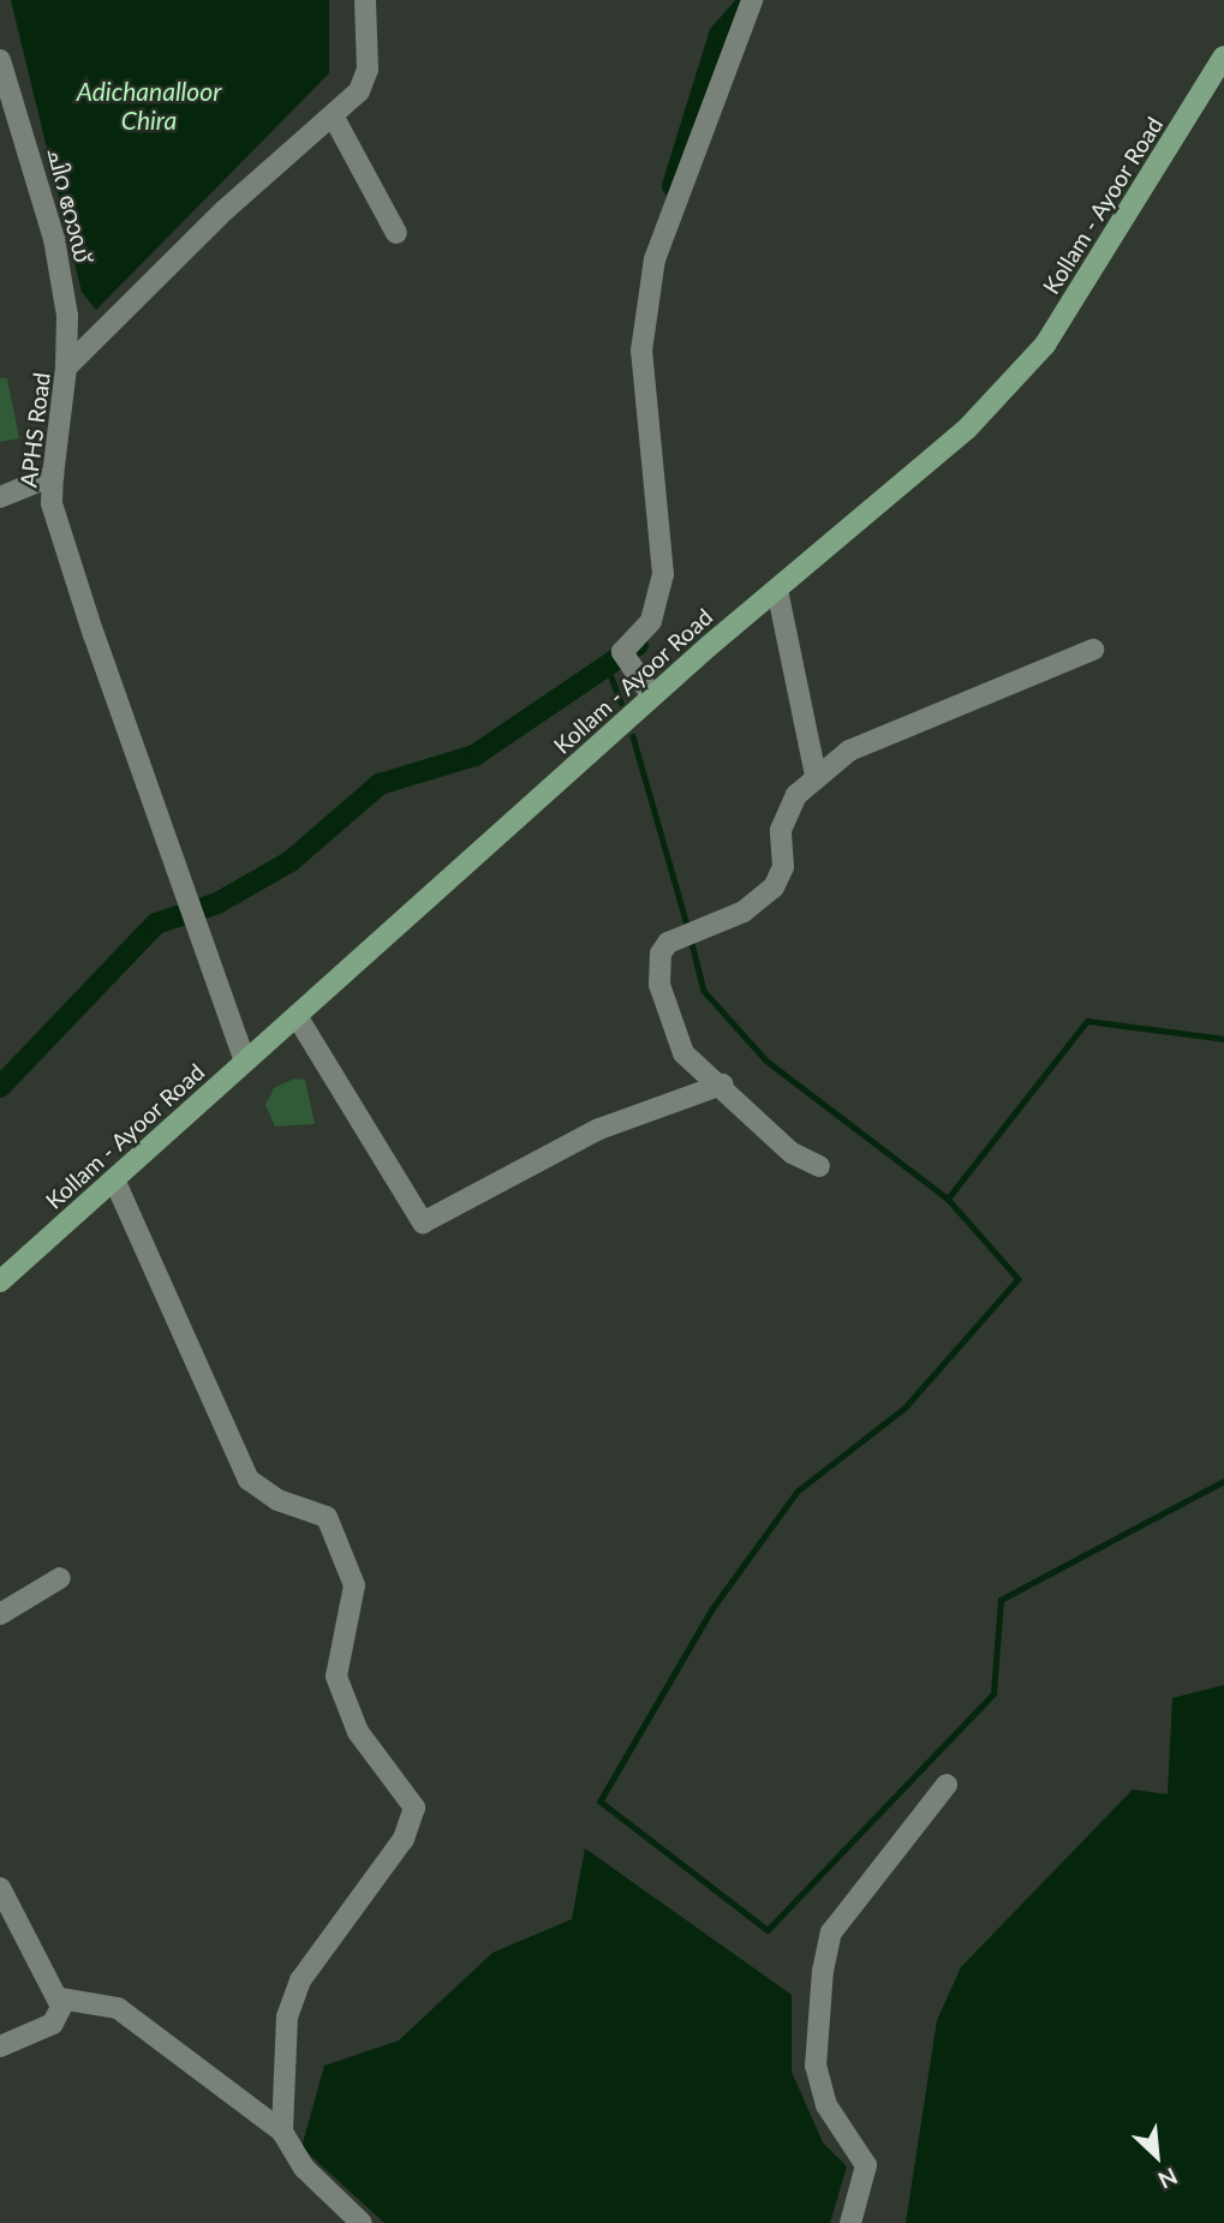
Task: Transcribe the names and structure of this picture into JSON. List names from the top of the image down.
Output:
{
  "streets": {
    "main road": ["Kollam - Ayoor Road"],
    "street": ["ചിറ റോഡ്", "APHS Road"]
  },
  "crossings": [
    ["ചിറ റോഡ്", "APHS Road"],
    ["Kollam - Ayoor Road", "APHS Road"]
  ],
  "water": ["Adichanalloor Chira"],
  "north": "bottom right"
}
